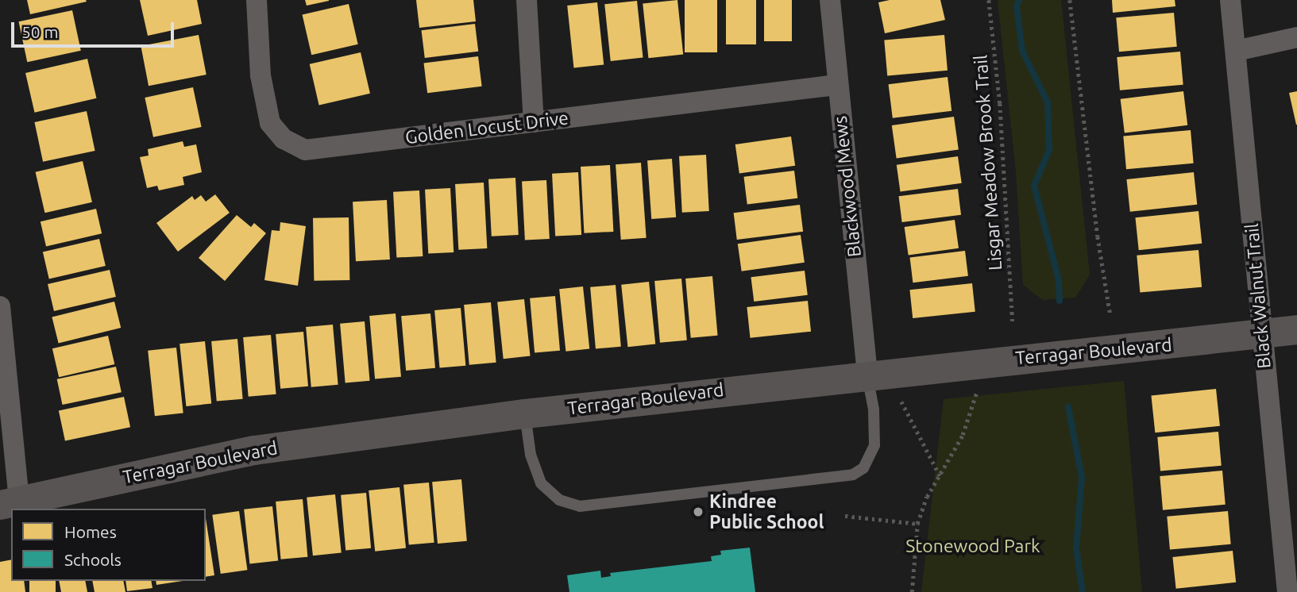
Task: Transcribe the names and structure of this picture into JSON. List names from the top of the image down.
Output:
{
  "streets": {
    "street": [
      "Golden Locust Drive",
      "Blackwood Mews",
      "Black Walnut Trail",
      "Terragar Boulevard"
    ],
    "path": ["Lisgar Meadow Brook Trail"]
  },
  "crossings": [
    ["Golden Locust Drive", "Blackwood Mews"],
    ["Blackwood Mews", "Terragar Boulevard"],
    ["Black Walnut Trail", "Terragar Boulevard"]
  ],
  "parks": ["Stonewood Park"],
  "places": ["Kindree Public School"],
  "legend": ["Homes", "Schools"],
  "scale_bar": "50 m"
}
